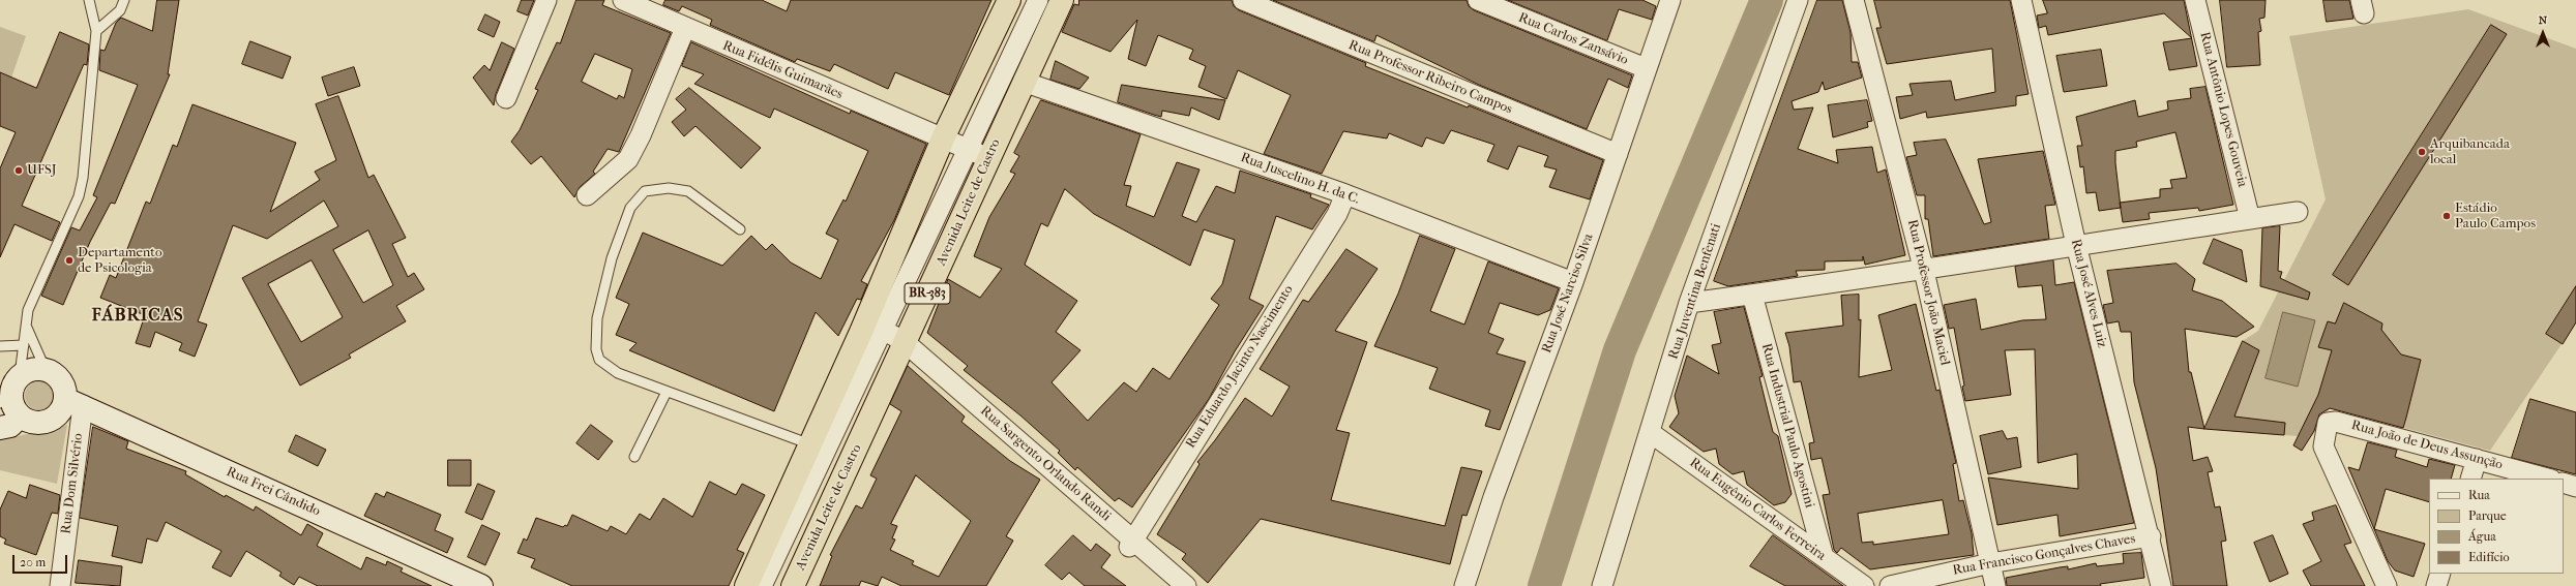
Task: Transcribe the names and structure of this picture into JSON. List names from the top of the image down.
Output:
{
  "streets": {
    "highway": ["Avenida Leite de Castro", "BR-383"],
    "street": [
      "Rua Carlos Zansávio",
      "Rua Fidélis Guimarães",
      "Rua Professor Ribeiro Campos",
      "Rua Antônio Lopes Gouveia",
      "Rua Juscelino H. da C.",
      "Rua Juventina Benfenati",
      "Rua Professor João Maciel",
      "Rua José Narciso Silva",
      "Rua José Alves Luiz",
      "Rua Eduardo Jacinto Nascimento",
      "Rua Industrial Paulo Agostini",
      "Rua João de Deus Assunção",
      "Rua Sargento Orlando Randi",
      "Rua Dom Silvério",
      "Rua Frei Cândido",
      "Rua Eugênio Carlos Ferreira",
      "Rua Francisco Gonçalves Chaves"
    ]
  },
  "crossings": [
    ["Rua Carlos Zansávio", "Rua José Narciso Silva"],
    ["Rua Fidélis Guimarães", "Avenida Leite de Castro"],
    ["Rua Professor Ribeiro Campos", "Rua José Narciso Silva"],
    ["Rua Juscelino H. da C.", "Avenida Leite de Castro"],
    ["Rua Juscelino H. da C.", "Rua José Narciso Silva"],
    ["Rua Juscelino H. da C.", "Rua Eduardo Jacinto Nascimento"],
    ["Avenida Leite de Castro", "Rua Sargento Orlando Randi"],
    ["Rua Juventina Benfenati", "Rua Eugênio Carlos Ferreira"],
    ["Rua Professor João Maciel", "Rua Francisco Gonçalves Chaves"],
    ["Rua José Alves Luiz", "Rua Francisco Gonçalves Chaves"],
    ["Rua Eduardo Jacinto Nascimento", "Rua Sargento Orlando Randi"],
    ["Rua Industrial Paulo Agostini", "Rua Eugênio Carlos Ferreira"],
    ["Rua Dom Silvério", "Rua Frei Cândido"]
  ],
  "districts": ["FÁBRICAS"],
  "places": [
    "Arquibancada local",
    "UFSJ",
    "Estádio Paulo Campos",
    "Departamento de Psicologia"
  ],
  "legend": [
    "Rua",
    "Parque",
    "Água",
    "Edifício"
  ],
  "scale_bar": "20 m",
  "north": "top"
}
